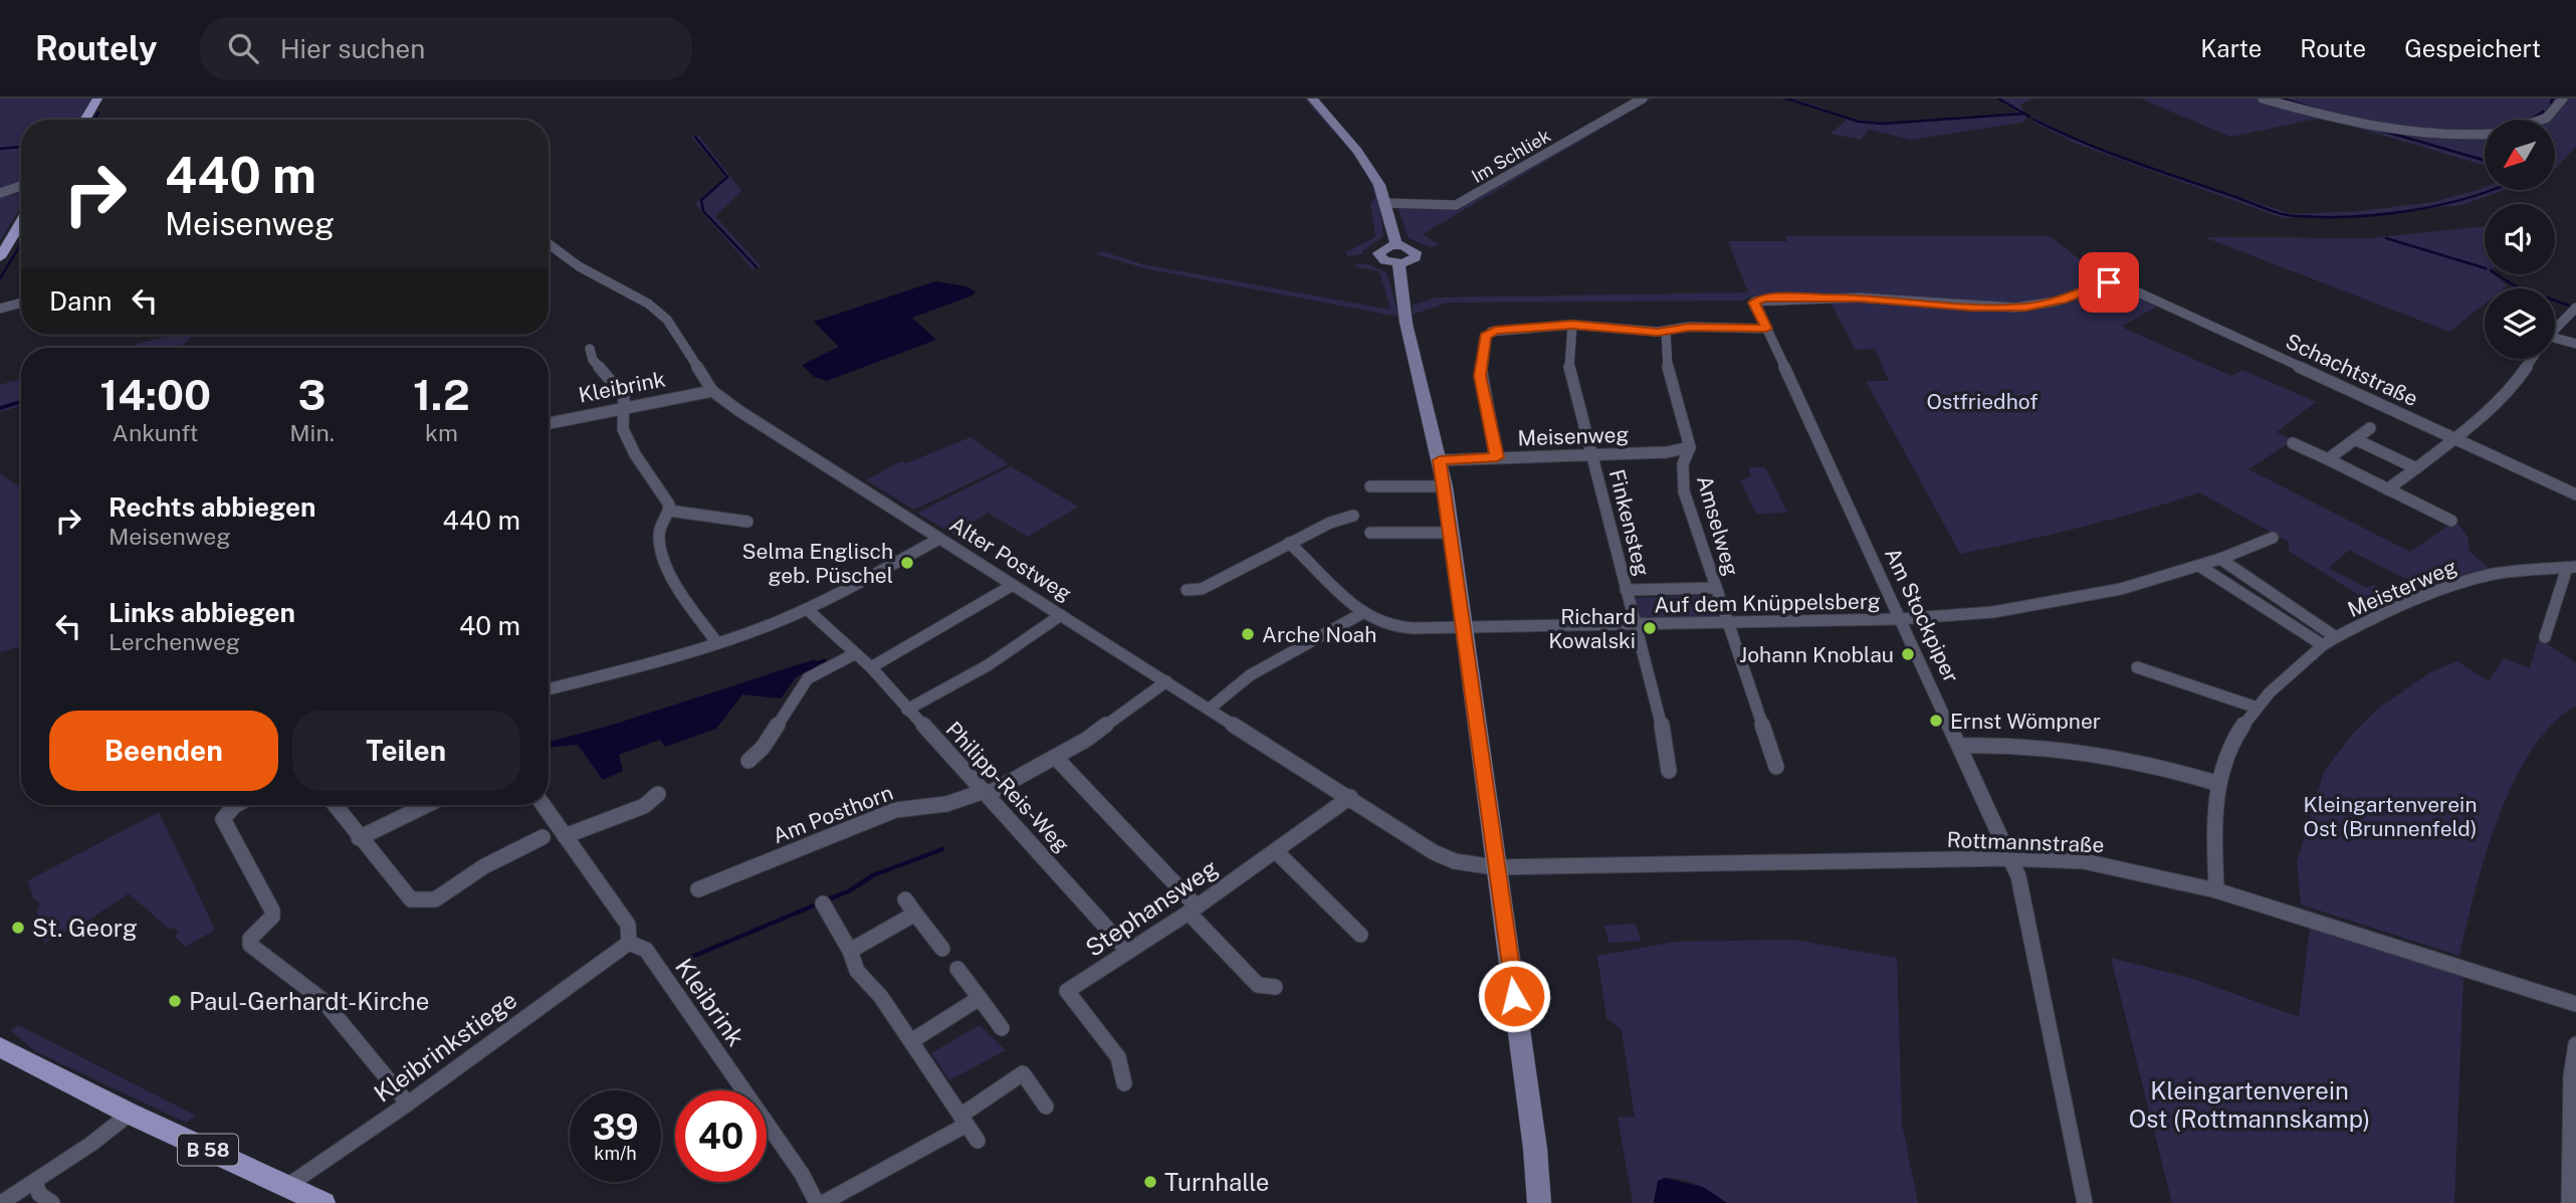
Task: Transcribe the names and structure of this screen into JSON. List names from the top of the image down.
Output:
{
  "streets": {
    "main road": ["B 58"],
    "street": [
      "Im Schliek",
      "Schachtstraße",
      "Kleibrink",
      "Meisenweg",
      "Finkensteg",
      "Amselweg",
      "Alter Postweg",
      "Meisterweg",
      "Auf dem Knüppelsberg",
      "Am Stockpiper",
      "Philipp-Reis-Weg",
      "Am Posthorn",
      "Rottmannstraße",
      "Stephansweg",
      "Kleibrinkstiege"
    ]
  },
  "crossings": [
    ["Schachtstraße", "Am Stockpiper"],
    ["Kleibrink", "Alter Postweg"],
    ["Kleibrink", "Kleibrinkstiege"],
    ["Meisenweg", "Finkensteg"],
    ["Meisenweg", "Amselweg"],
    ["Finkensteg", "Auf dem Knüppelsberg"],
    ["Amselweg", "Auf dem Knüppelsberg"],
    ["Alter Postweg", "Am Posthorn"],
    ["Alter Postweg", "Rottmannstraße"],
    ["Alter Postweg", "Stephansweg"],
    ["Meisterweg", "Rottmannstraße"],
    ["Auf dem Knüppelsberg", "Am Stockpiper"],
    ["Am Stockpiper", "Rottmannstraße"],
    ["Philipp-Reis-Weg", "Am Posthorn"],
    ["Philipp-Reis-Weg", "Stephansweg"],
    ["Kleibrinkstiege", "B 58"]
  ],
  "parks": ["Ostfriedhof", "Kleingartenverein Ost (Brunnenfeld)", "Kleingartenverein Ost (Rottmannskamp)"],
  "places": [
    "Selma Englisch geb. Püschel",
    "Richard Kowalski",
    "Arche Noah",
    "Johann Knoblau",
    "Ernst Wömpner",
    "St. Georg",
    "Paul-Gerhardt-Kirche",
    "Turnhalle"
  ],
  "north": "bottom left",
  "page": {
    "header": "Routely",
    "search": "Hier suchen",
    "nav": ["Karte", "Route", "Gespeichert"],
    "turn": ["440 m", "Meisenweg"],
    "then": "Dann",
    "eta": [
      "14:00",
      "Ankunft",
      "3",
      "Min.",
      "1.2",
      "km"
    ],
    "list": [
      {
        "name": "Rechts abbiegen",
        "note": "Meisenweg",
        "value": "440 m"
      },
      {
        "name": "Links abbiegen",
        "note": "Lerchenweg",
        "value": "40 m"
      }
    ],
    "buttons": ["Beenden", "Teilen"],
    "speed": "39 km/h",
    "limit": "40"
  }
}
